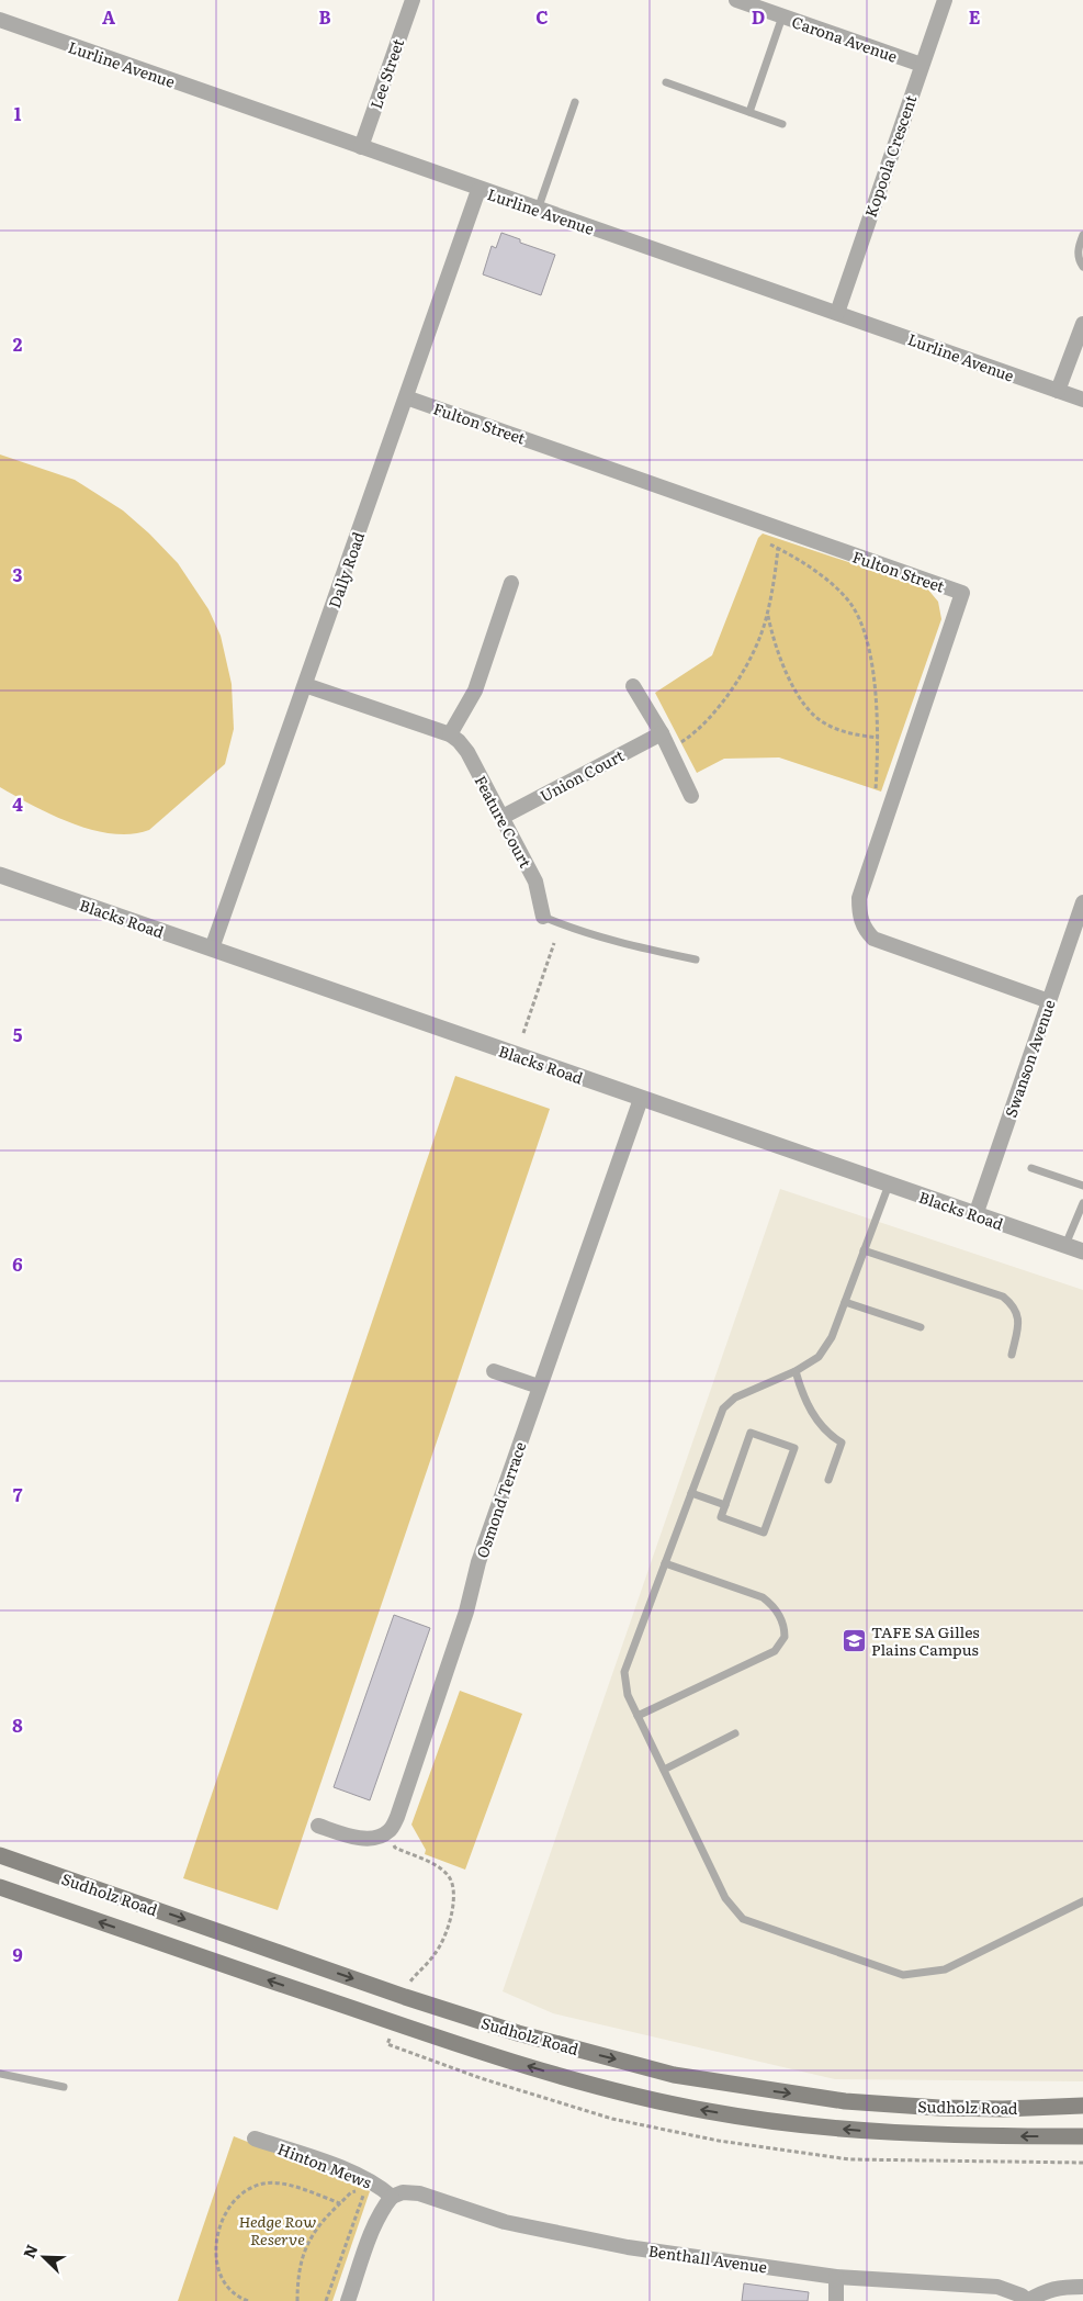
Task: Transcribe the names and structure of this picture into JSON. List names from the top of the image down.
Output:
{
  "streets": {
    "main road": ["Sudholz Road"],
    "street": [
      "Carona Avenue",
      "Lurline Avenue",
      "Lee Street",
      "Kopoola Crescent",
      "Fulton Street",
      "Dally Road",
      "Union Court",
      "Feature Court",
      "Blacks Road",
      "Swanson Avenue",
      "Osmond Terrace",
      "Hinton Mews",
      "Benthall Avenue"
    ]
  },
  "crossings": [
    ["Carona Avenue", "Kopoola Crescent"],
    ["Lurline Avenue", "Lee Street"],
    ["Lurline Avenue", "Kopoola Crescent"],
    ["Lurline Avenue", "Dally Road"],
    ["Fulton Street", "Dally Road"],
    ["Fulton Street", "Swanson Avenue"],
    ["Dally Road", "Feature Court"],
    ["Dally Road", "Blacks Road"],
    ["Union Court", "Feature Court"],
    ["Blacks Road", "Swanson Avenue"],
    ["Blacks Road", "Osmond Terrace"],
    ["Hinton Mews", "Benthall Avenue"]
  ],
  "parks": ["Hedge Row Reserve"],
  "places": {
    "school or university": ["TAFE SA Gilles Plains Campus"]
  },
  "north": "top left",
  "grid": {
    "columns": [
      "A",
      "B",
      "C",
      "D",
      "E"
    ],
    "rows": [
      "1",
      "2",
      "3",
      "4",
      "5",
      "6",
      "7",
      "8",
      "9"
    ]
  }
}
